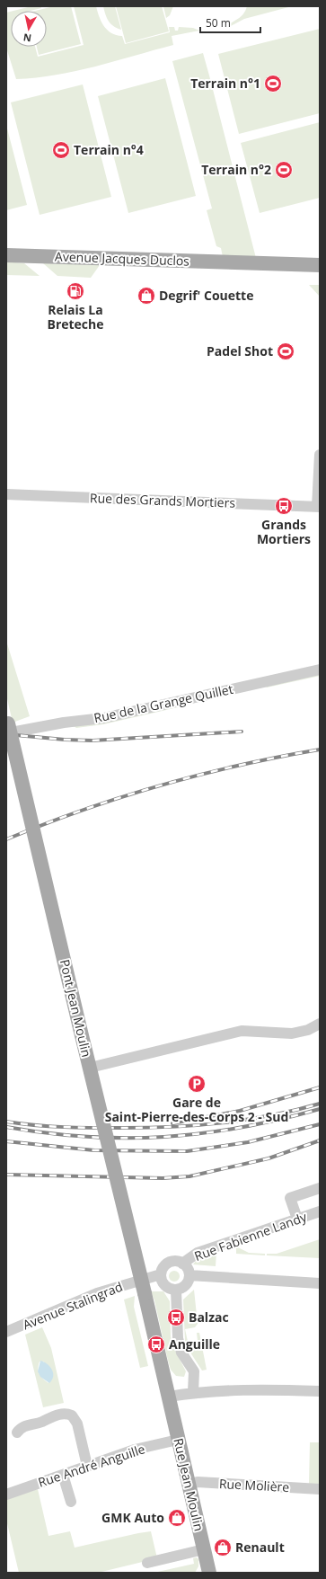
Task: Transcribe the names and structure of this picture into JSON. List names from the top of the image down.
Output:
{
  "streets": {
    "main road": ["Avenue Jacques Duclos", "Pont Jean Moulin", "Rue Jean Moulin"],
    "street": [
      "Rue des Grands Mortiers",
      "Rue de la Grange Quillet",
      "Rue Fabienne Landy",
      "Avenue Stalingrad",
      "Rue André Anguille",
      "Rue Molière"
    ]
  },
  "crossings": [
    ["Rue de la Grange Quillet", "Pont Jean Moulin"],
    ["Pont Jean Moulin", "Rue Jean Moulin"],
    ["Rue Fabienne Landy", "Avenue Stalingrad"],
    ["Rue André Anguille", "Rue Jean Moulin"],
    ["Rue Jean Moulin", "Rue Molière"]
  ],
  "places": {
    "sports": [
      "Terrain n°1",
      "Terrain n°4",
      "Terrain n°2",
      "Padel Shot"
    ],
    "fuel station": ["Relais La Breteche"],
    "shop": ["Degrif' Couette", "GMK Auto", "Renault"],
    "bus stop": ["Grands Mortiers", "Balzac", "Anguille"],
    "parking": ["Gare de Saint-Pierre-des-Corps 2 - Sud"]
  },
  "scale_bar": "50 m",
  "north": "bottom"
}
